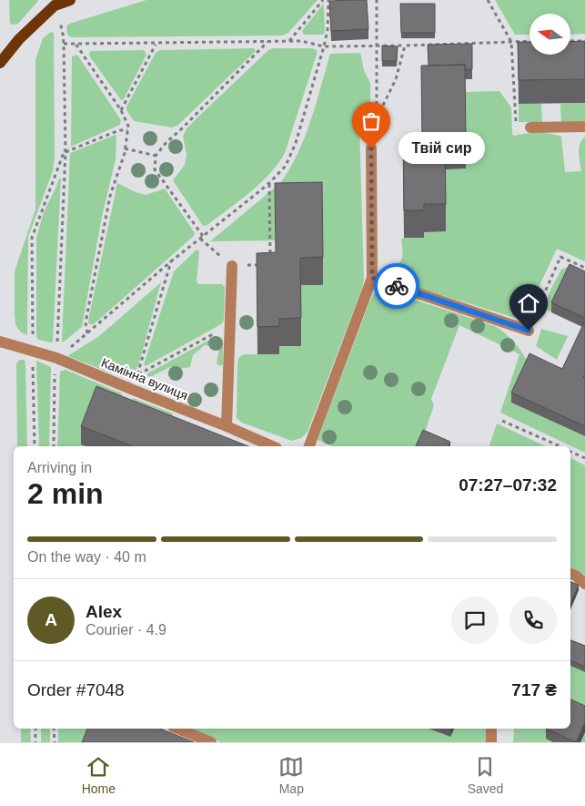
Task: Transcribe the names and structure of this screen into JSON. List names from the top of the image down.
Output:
{
  "streets": {
    "street": ["Камінна вулиця"]
  },
  "places": ["Твій сир"],
  "north": "left",
  "page": {
    "bubble": "Твій сир",
    "heading": ["2 min", "Arriving in", "07:27–07:32"],
    "panel": [
      "Alex",
      "Courier · 4.9",
      "Order #7048",
      "717 ₴"
    ],
    "bar": "On the way · 40 m",
    "round": "A",
    "tabs": ["Home", "Map", "Saved"]
  }
}
